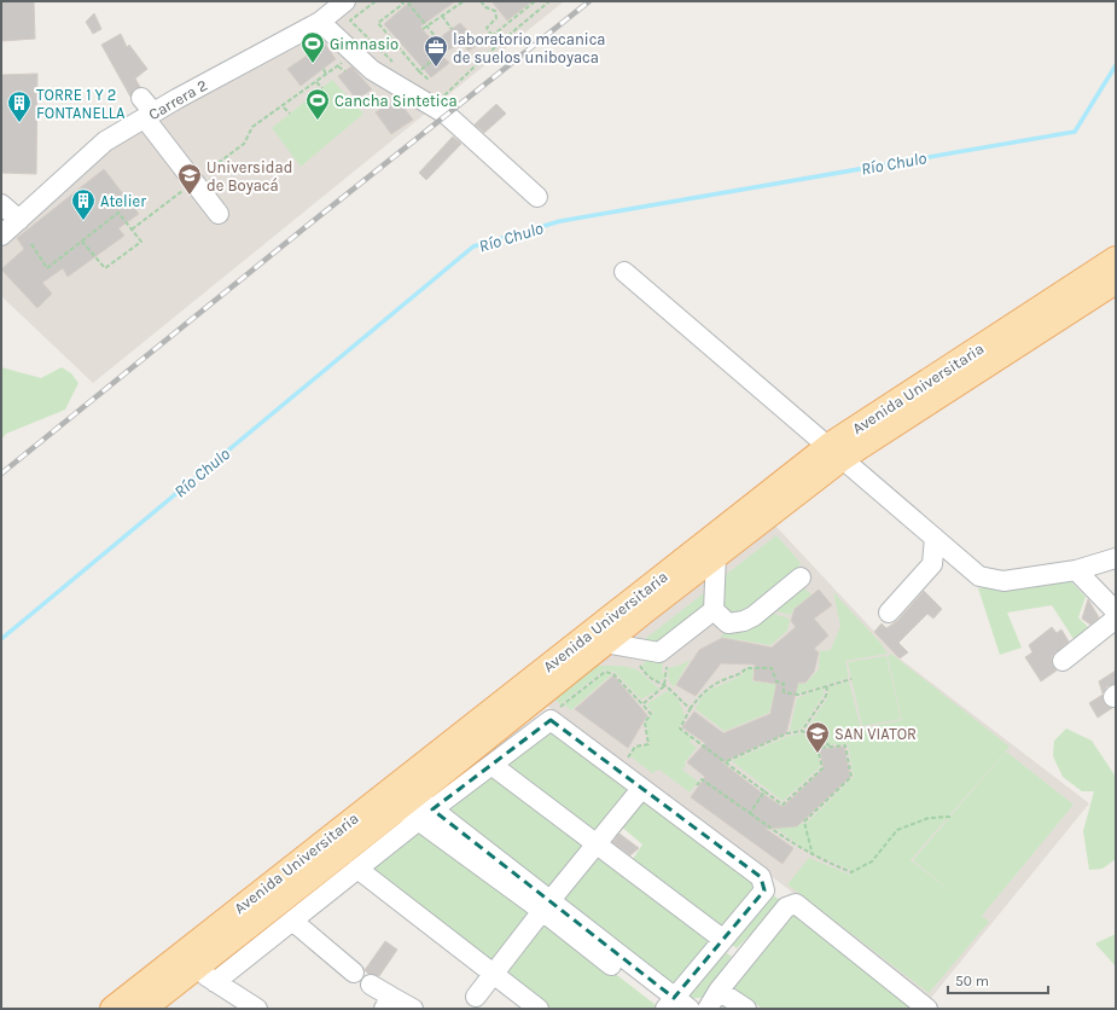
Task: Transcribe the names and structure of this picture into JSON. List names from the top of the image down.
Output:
{
  "streets": {
    "main road": ["Avenida Universitaria"],
    "street": ["Carrera 2"]
  },
  "water": ["Río Chulo"],
  "places": {
    "sports": ["Gimnasio", "Cancha Sintetica"],
    "office": ["laboratorio mecanica de suelos uniboyaca"],
    "building": ["TORRE 1 Y 2 FONTANELLA", "Atelier"],
    "school or university": ["Universidad de Boyacá", "SAN VIATOR"]
  },
  "scale_bar": "50 m"
}
